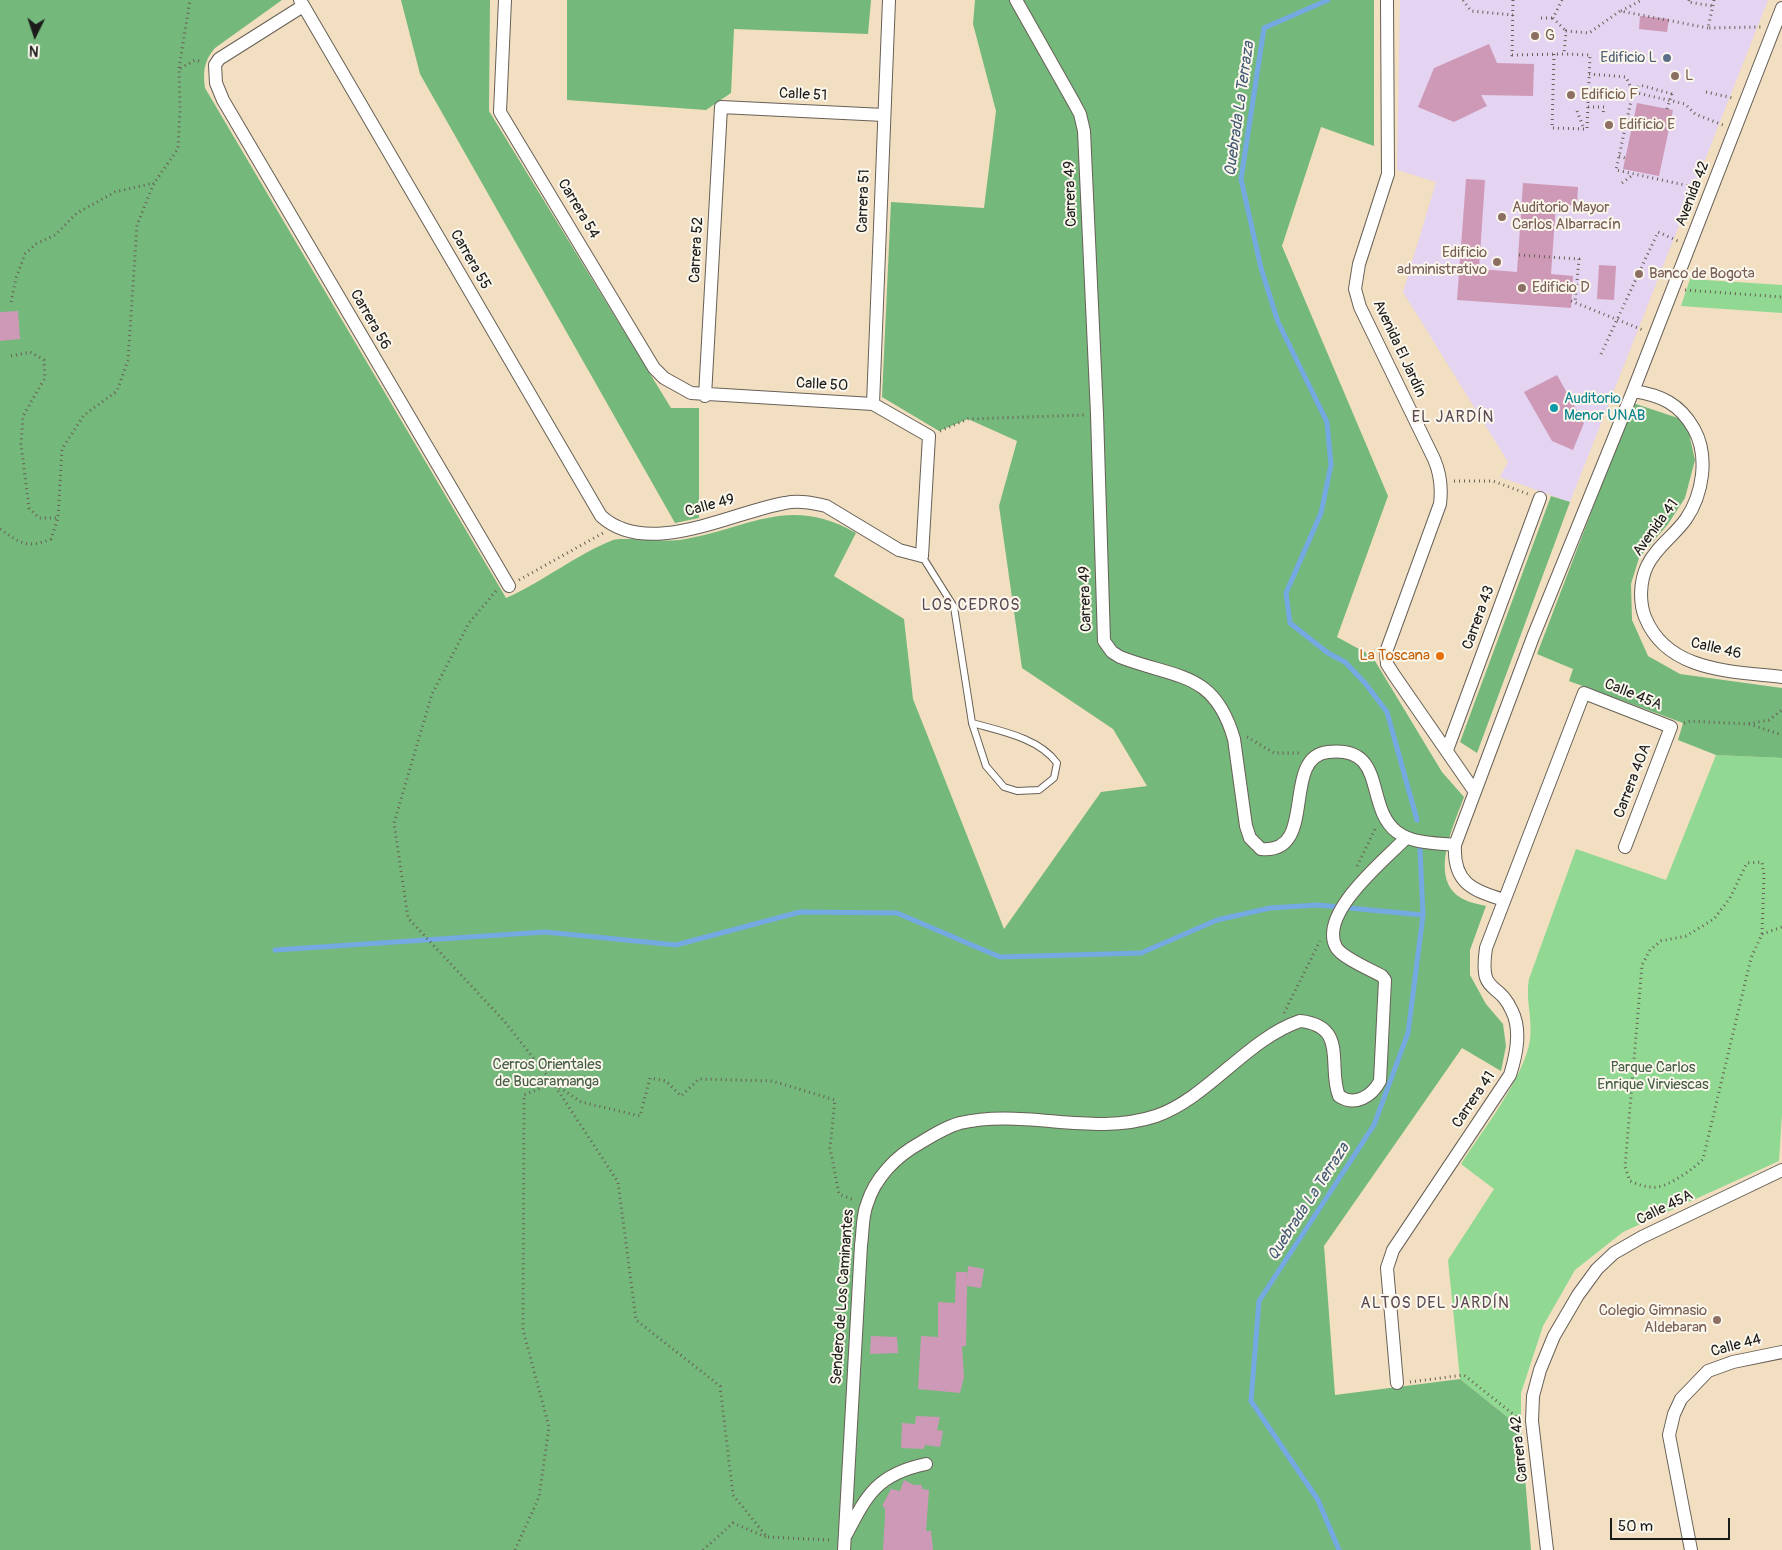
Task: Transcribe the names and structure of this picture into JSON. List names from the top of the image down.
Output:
{
  "streets": {
    "street": [
      "Calle 51",
      "Carrera 49",
      "Avenida 42",
      "Carrera 51",
      "Carrera 54",
      "Carrera 52",
      "Carrera 55",
      "Carrera 56",
      "Avenida El Jardín",
      "Calle 50",
      "Calle 49",
      "Avenida 41",
      "Carrera 43",
      "Calle 46",
      "Calle 45A",
      "Carrera 40A",
      "Carrera 41",
      "Sendero de Los Caminantes",
      "Calle 44",
      "Carrera 42"
    ]
  },
  "crossings": [
    ["Calle 51", "Carrera 51"],
    ["Calle 51", "Carrera 52"],
    ["Avenida 42", "Avenida 41"],
    ["Carrera 51", "Calle 50"],
    ["Carrera 54", "Carrera 52"],
    ["Carrera 54", "Calle 50"],
    ["Carrera 52", "Calle 50"],
    ["Carrera 55", "Calle 49"],
    ["Avenida El Jardín", "Carrera 43"],
    ["Avenida 41", "Calle 46"],
    ["Calle 45A", "Carrera 40A"],
    ["Calle 45A", "Carrera 41"],
    ["Calle 45A", "Carrera 42"]
  ],
  "districts": ["EL JARDÍN", "LOS CEDROS", "ALTOS DEL JARDÍN"],
  "water": ["Quebrada La Terraza"],
  "parks": ["Cerros Orientales de Bucaramanga", "Parque Carlos Enrique Virviescas"],
  "places": [
    "G",
    "Edificio L",
    "L",
    "Edificio F",
    "Edificio E",
    "Auditorio Mayor Carlos Albarracín",
    "Edificio administrativo",
    "Banco de Bogota",
    "Edificio D",
    "Auditorio Menor UNAB",
    "La Toscana",
    "Colegio Gimnasio Aldebaran"
  ],
  "scale_bar": "50 m",
  "north": "bottom"
}
